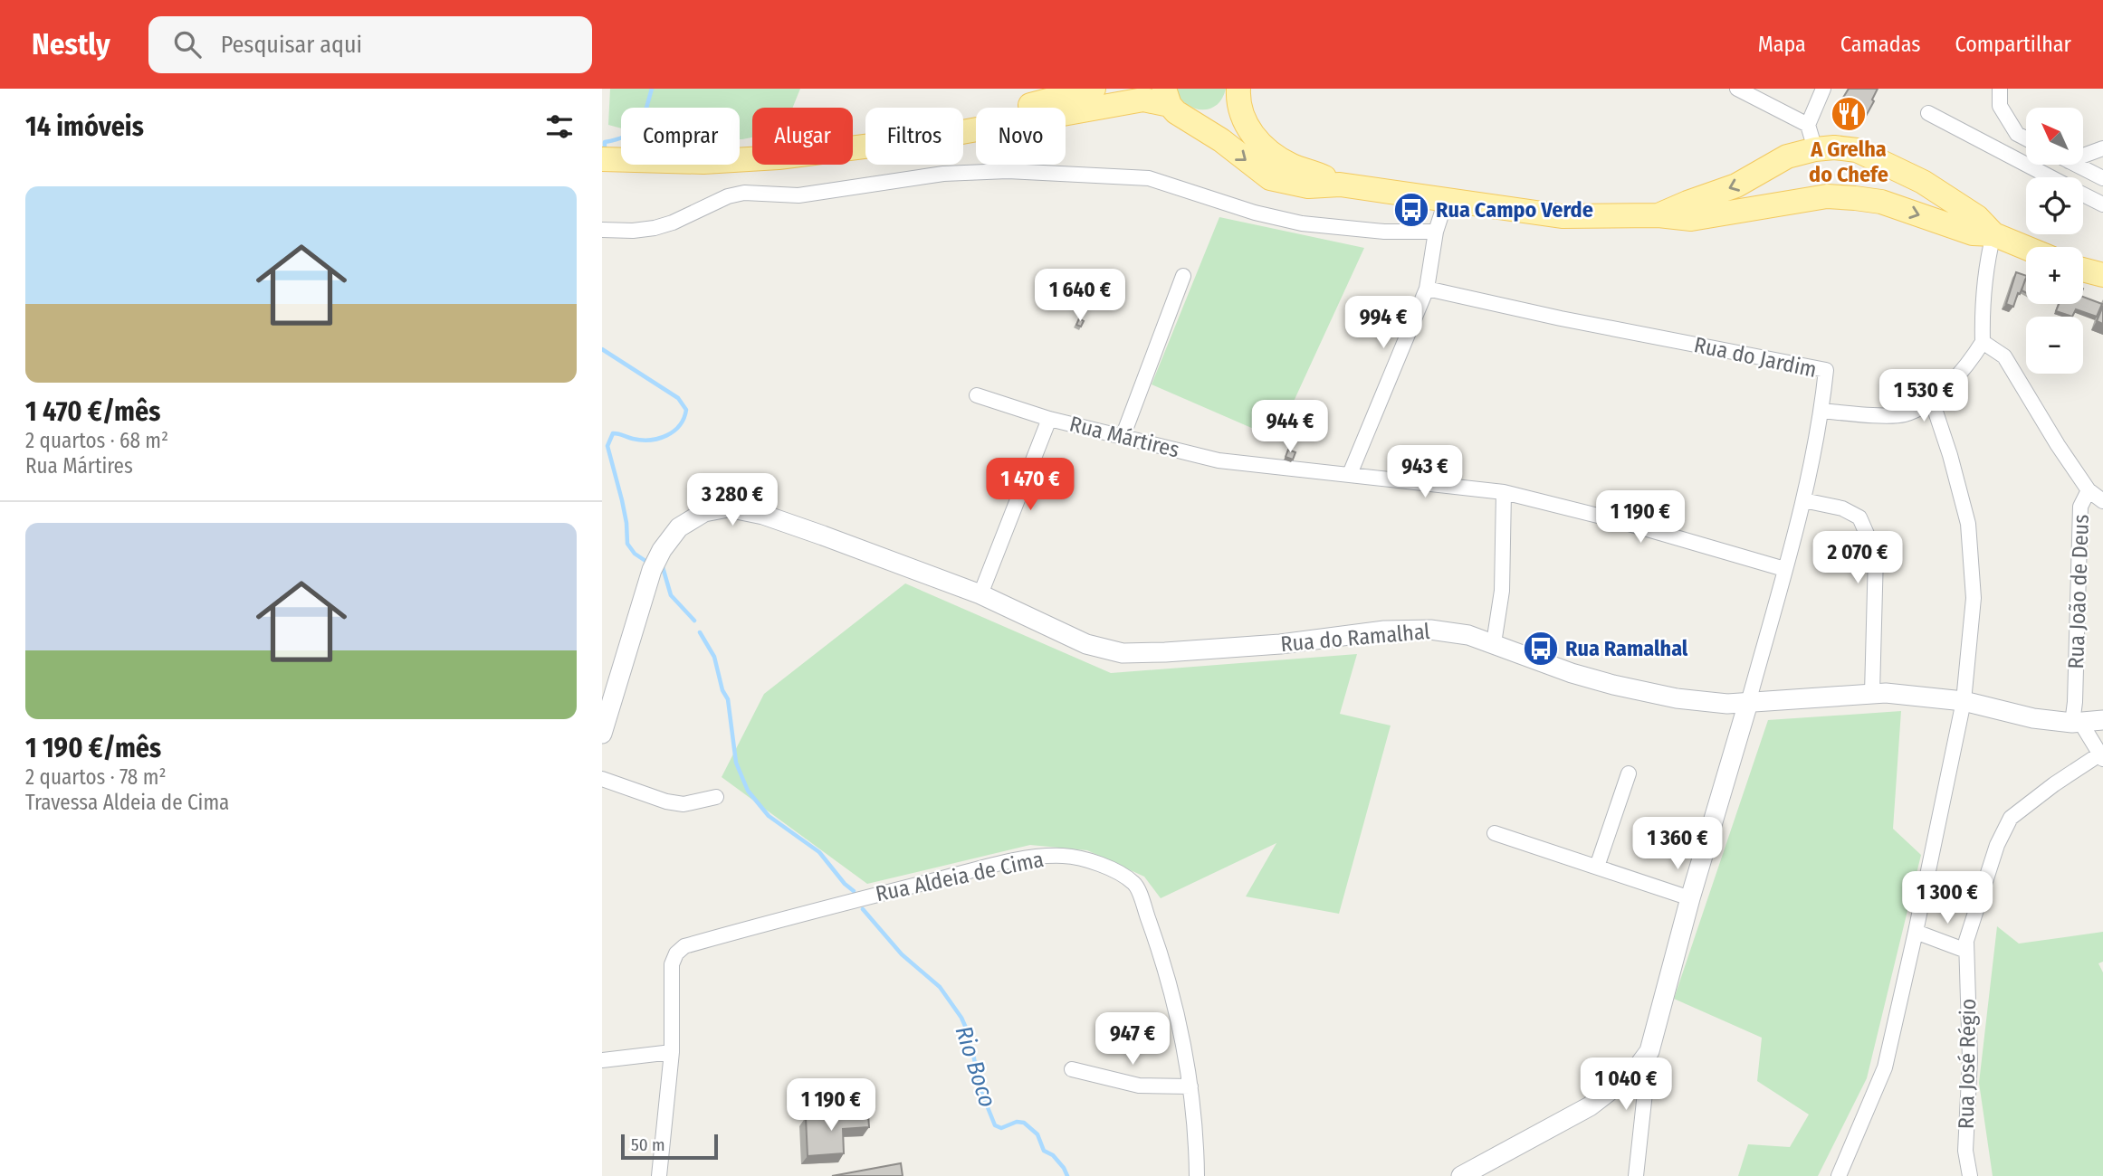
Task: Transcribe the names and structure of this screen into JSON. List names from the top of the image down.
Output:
{
  "streets": {
    "street": [
      "Rua do Jardim",
      "Rua Mártires",
      "Rua João de Deus",
      "Rua do Ramalhal",
      "Rua Aldeia de Cima",
      "Rua José Régio"
    ]
  },
  "crossings": [
    ["Rua do Jardim", "Rua Mártires"],
    ["Rua do Jardim", "Rua do Ramalhal"],
    ["Rua Mártires", "Rua do Ramalhal"],
    ["Rua João de Deus", "Rua do Ramalhal"]
  ],
  "water": ["Rio Boco"],
  "places": {
    "restaurant": ["A Grelha do Chefe"],
    "bus stop": ["Rua Campo Verde", "Rua Ramalhal"]
  },
  "scale_bar": "50 m",
  "north": "top left",
  "page": {
    "header": "Nestly",
    "search": "Pesquisar aqui",
    "nav": ["Mapa", "Camadas", "Compartilhar"],
    "heading": "14 imóveis",
    "map_buttons": ["+", "−"],
    "chip": [
      "Comprar",
      "Alugar",
      "Filtros",
      "Novo"
    ],
    "list": [
      {
        "name": "1 470 €/mês",
        "note": "2 quartos · 68 m² · Rua Mártires"
      },
      {
        "name": "1 190 €/mês",
        "note": "2 quartos · 78 m² · Travessa Aldeia de Cima"
      }
    ],
    "price": [
      "1 640 €",
      "994 €",
      "1 530 €",
      "944 €",
      "943 €",
      "1 470 €",
      "3 280 €",
      "1 190 €",
      "2 070 €",
      "1 360 €",
      "1 300 €",
      "947 €",
      "1 040 €",
      "1 190 €"
    ],
    "scale": "50 m"
  }
}
